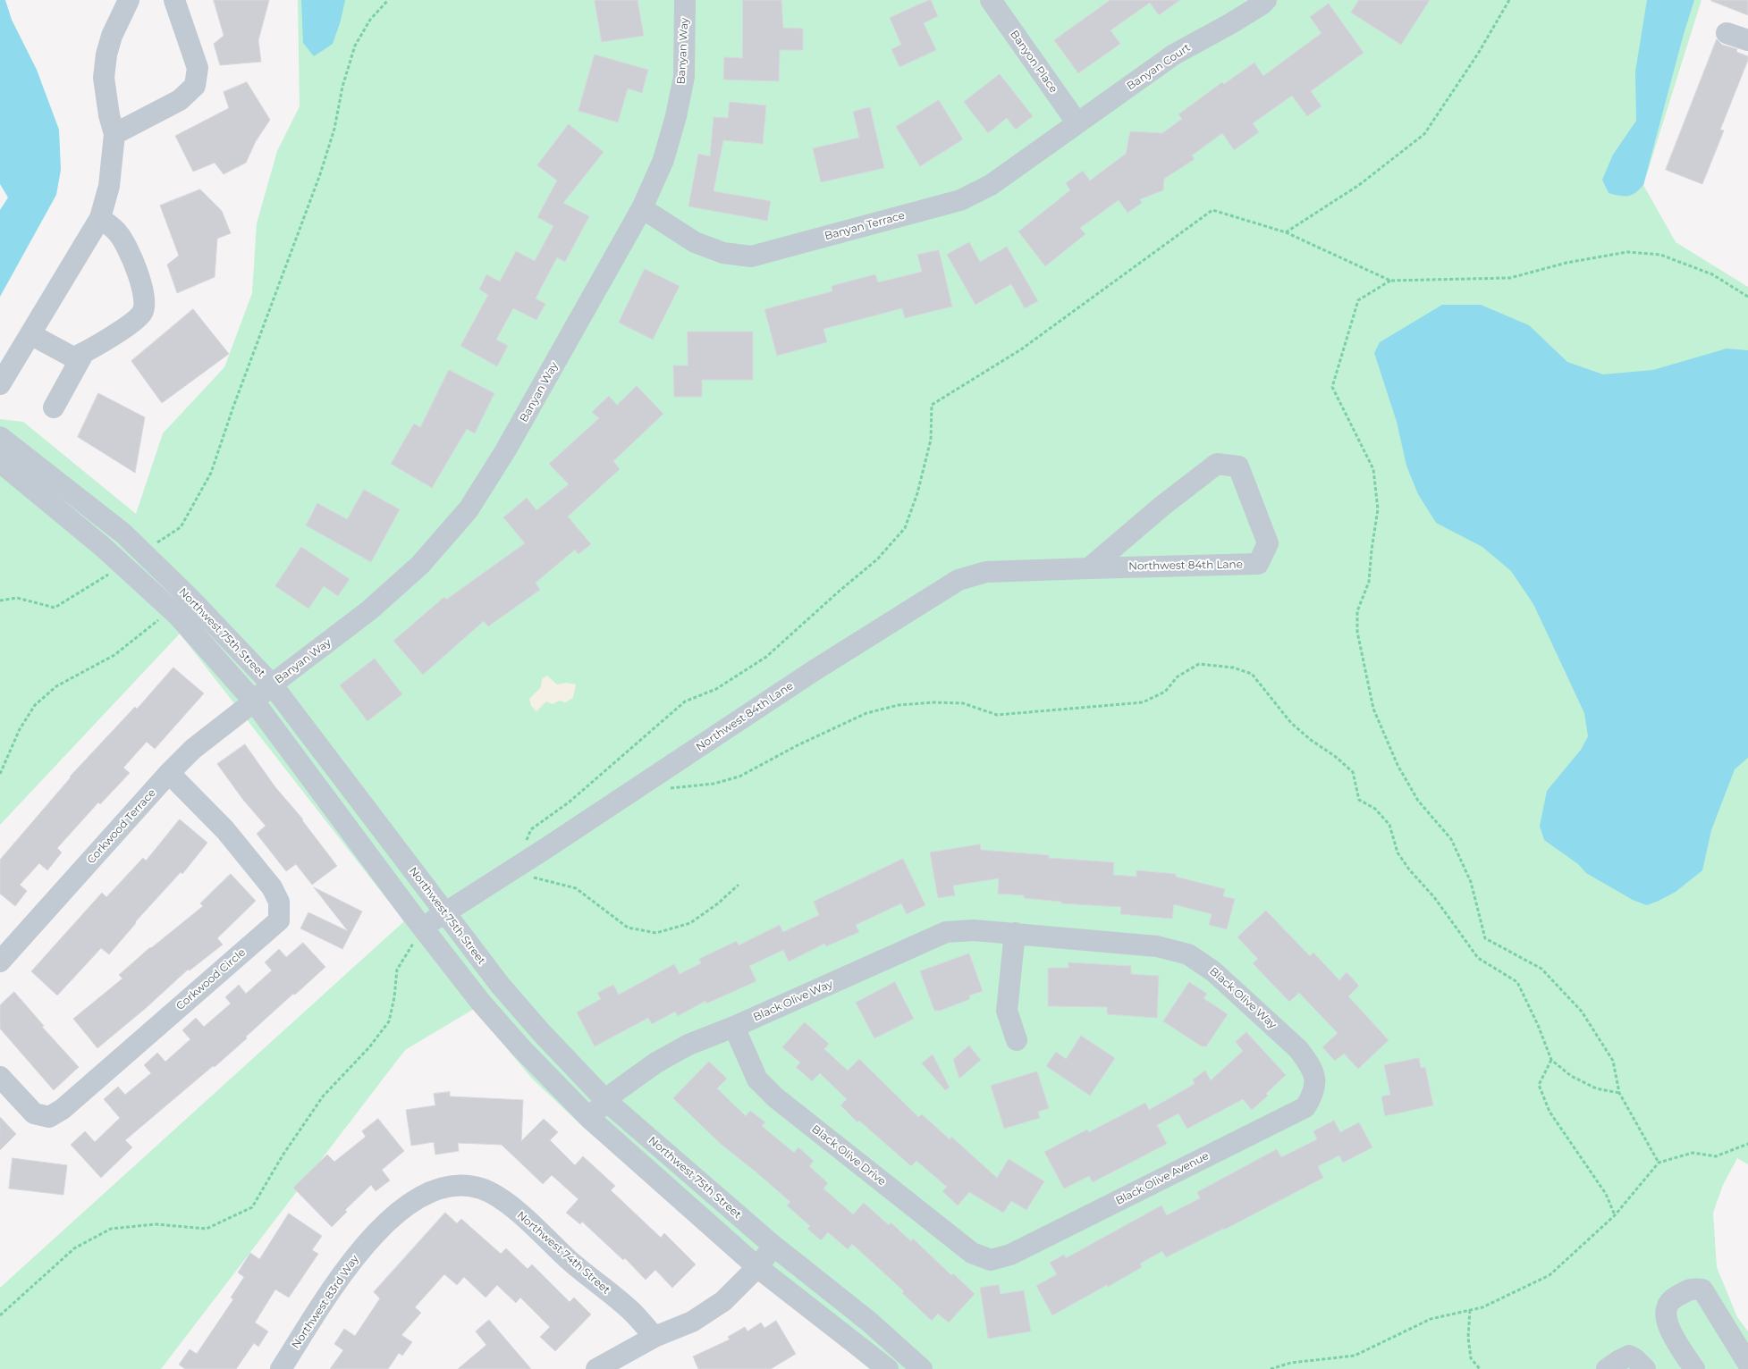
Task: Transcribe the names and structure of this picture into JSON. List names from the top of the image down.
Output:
{
  "streets": {
    "street": [
      "Banyan Way",
      "Banyon Place",
      "Banyan Court",
      "Banyan Terrace",
      "Northwest 84th Lane",
      "Northwest 75th Street",
      "Corkwood Terrace",
      "Corkwood Circle",
      "Black Olive Way",
      "Black Olive Drive",
      "Black Olive Avenue",
      "Northwest 74th Street",
      "Northwest 83rd Way"
    ]
  },
  "crossings": [
    ["Banyan Way", "Banyan Terrace"],
    ["Banyan Way", "Northwest 75th Street"],
    ["Banyan Way", "Corkwood Terrace"],
    ["Banyon Place", "Banyan Court"],
    ["Banyon Place", "Banyan Terrace"],
    ["Banyan Court", "Banyan Terrace"],
    ["Northwest 84th Lane", "Northwest 75th Street"],
    ["Northwest 75th Street", "Corkwood Terrace"],
    ["Northwest 75th Street", "Black Olive Way"],
    ["Corkwood Terrace", "Corkwood Circle"],
    ["Black Olive Way", "Black Olive Drive"],
    ["Black Olive Way", "Black Olive Avenue"],
    ["Black Olive Drive", "Black Olive Avenue"],
    ["Northwest 74th Street", "Northwest 83rd Way"]
  ]
}
